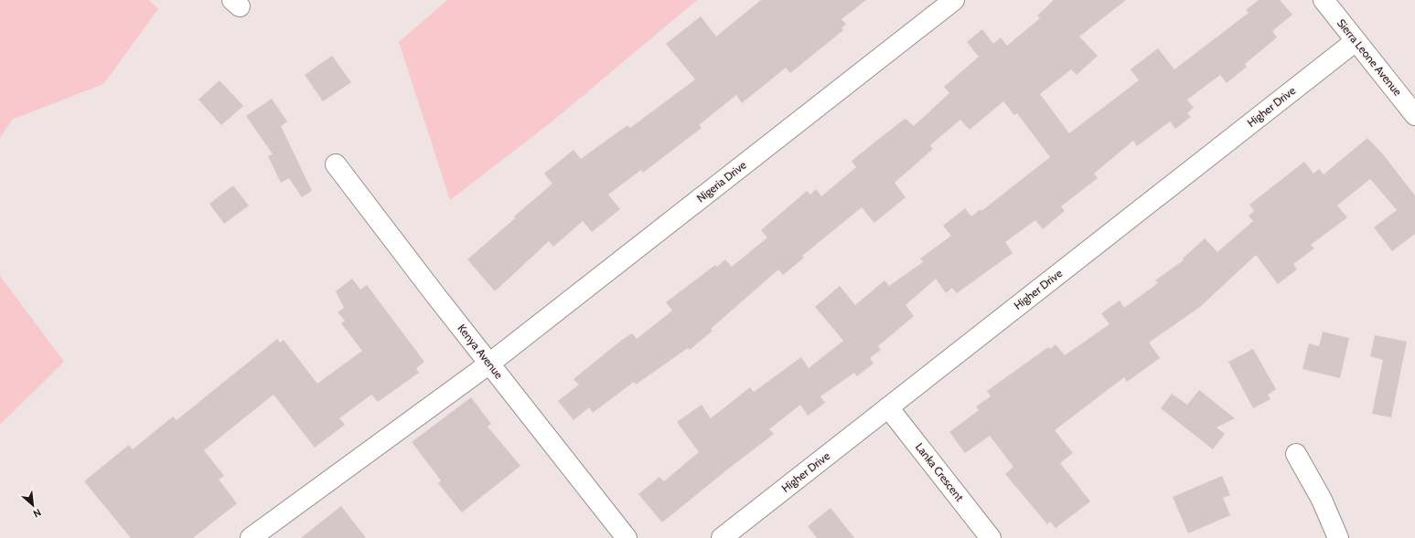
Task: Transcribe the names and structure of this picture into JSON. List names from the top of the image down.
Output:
{
  "streets": {
    "street": [
      "Sierra Leone Avenue",
      "Higher Drive",
      "Nigeria Drive",
      "Kenya Avenue",
      "Lanka Crescent"
    ]
  },
  "crossings": [
    ["Sierra Leone Avenue", "Higher Drive"],
    ["Higher Drive", "Lanka Crescent"],
    ["Nigeria Drive", "Kenya Avenue"]
  ],
  "north": "bottom right"
}
